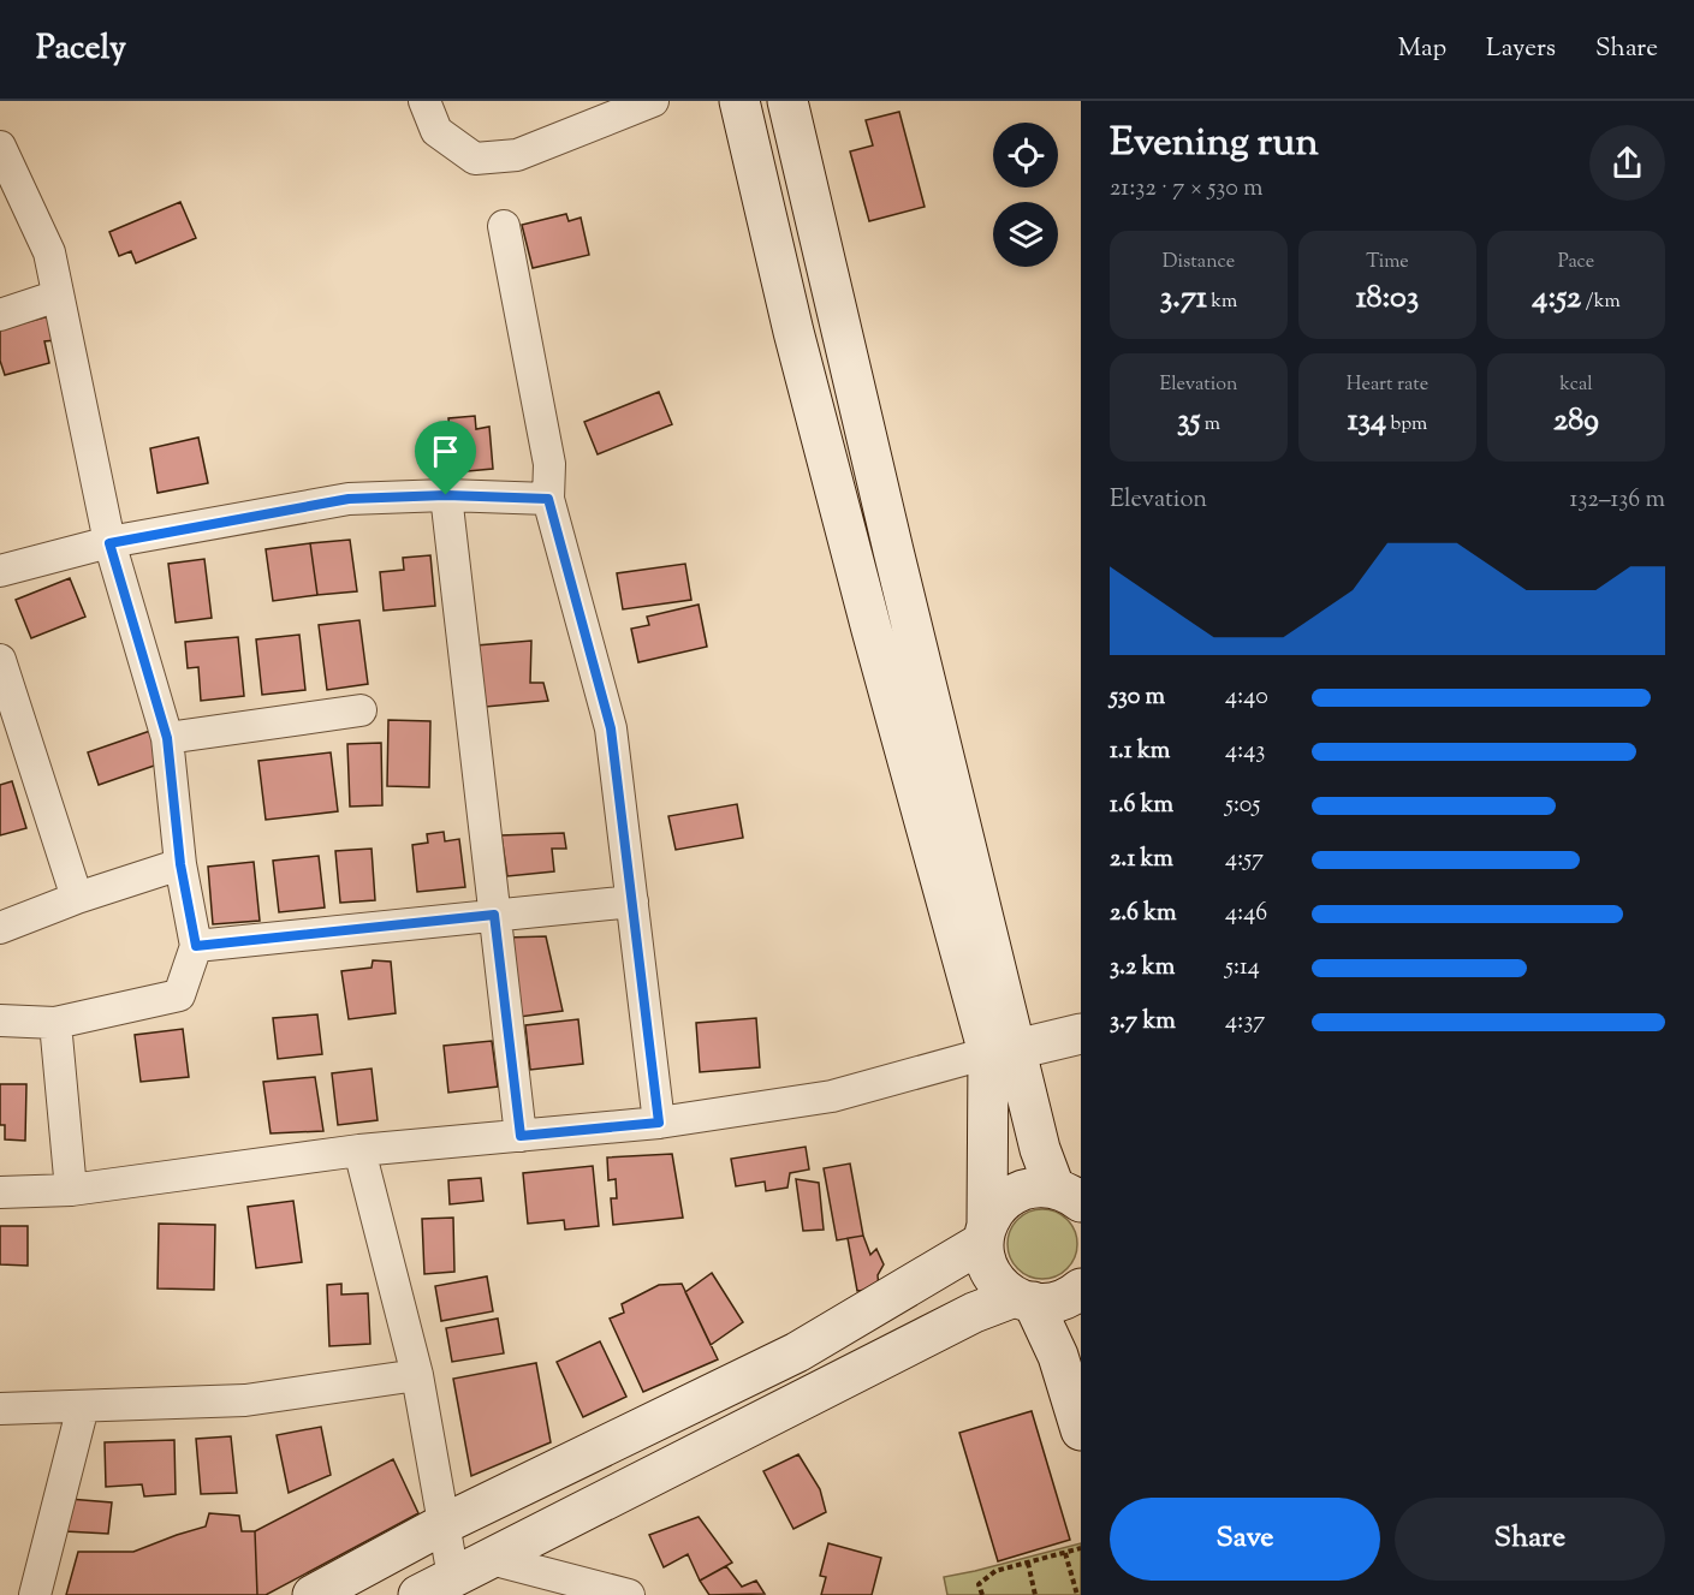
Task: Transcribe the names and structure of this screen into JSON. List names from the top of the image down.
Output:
{
  "page": {
    "header": "Pacely",
    "nav": ["Map", "Layers", "Share"],
    "heading": ["Evening run", "21:32 · 7 × 530 m"],
    "stats": [
      ["Distance", "3.71 km"],
      ["Time", "18:03"],
      ["Pace", "4:52 /km"],
      ["Elevation", "35 m"],
      ["Heart rate", "134 bpm"],
      ["kcal", "289"]
    ],
    "chart": ["Elevation", "132–136 m"],
    "list": [
      {
        "name": "530 m",
        "note": "4:40"
      },
      {
        "name": "1.1 km",
        "note": "4:43"
      },
      {
        "name": "1.6 km",
        "note": "5:05"
      },
      {
        "name": "2.1 km",
        "note": "4:57"
      },
      {
        "name": "2.6 km",
        "note": "4:46"
      },
      {
        "name": "3.2 km",
        "note": "5:14"
      },
      {
        "name": "3.7 km",
        "note": "4:37"
      }
    ],
    "buttons": ["Save", "Share"]
  }
}
